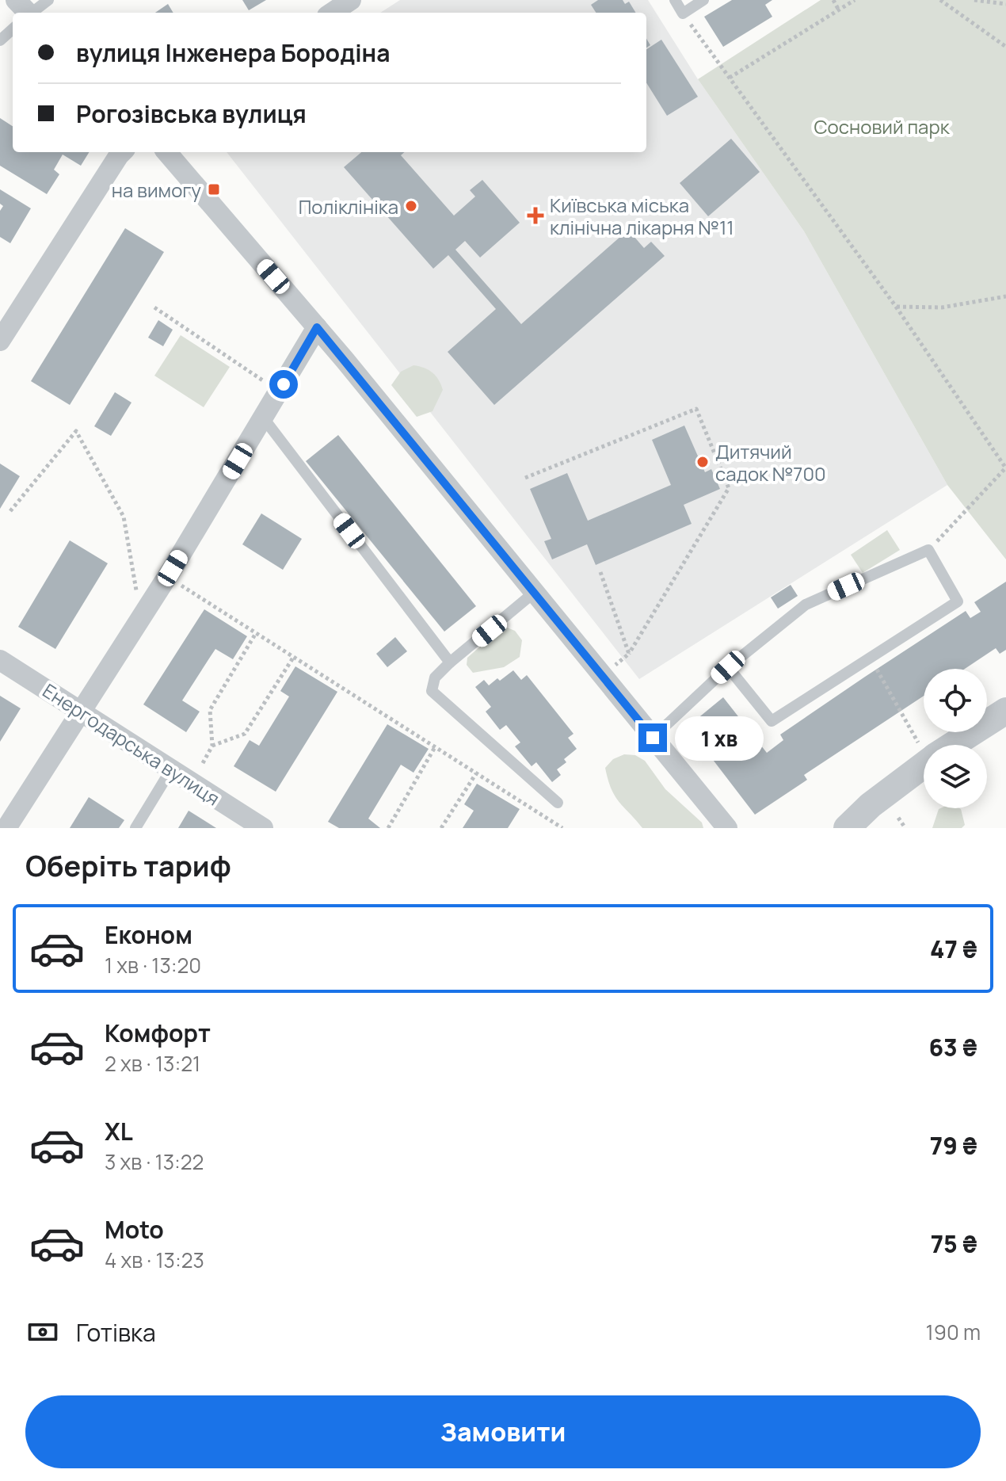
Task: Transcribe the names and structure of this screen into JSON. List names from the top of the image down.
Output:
{
  "streets": {
    "street": ["Енергодарська вулиця"]
  },
  "parks": ["Сосновий парк"],
  "places": {
    "transit": ["на вимогу"],
    "other": ["Поліклініка", "Дитячий садок №700"],
    "health": ["Київська міська клінічна лікарня №11"]
  },
  "page": {
    "banner": ["вулиця Інженера Бородіна", "Рогозівська вулиця"],
    "bubble": "1 хв",
    "heading": "Оберіть тариф",
    "list": [
      {
        "name": "Економ",
        "note": "1 хв · 13:20",
        "value": "47 ₴"
      },
      {
        "name": "Комфорт",
        "note": "2 хв · 13:21",
        "value": "63 ₴"
      },
      {
        "name": "XL",
        "note": "3 хв · 13:22",
        "value": "79 ₴"
      },
      {
        "name": "Moto",
        "note": "4 хв · 13:23",
        "value": "75 ₴"
      }
    ],
    "pay": ["Готівка", "190 m"],
    "buttons": "Замовити"
  }
}
